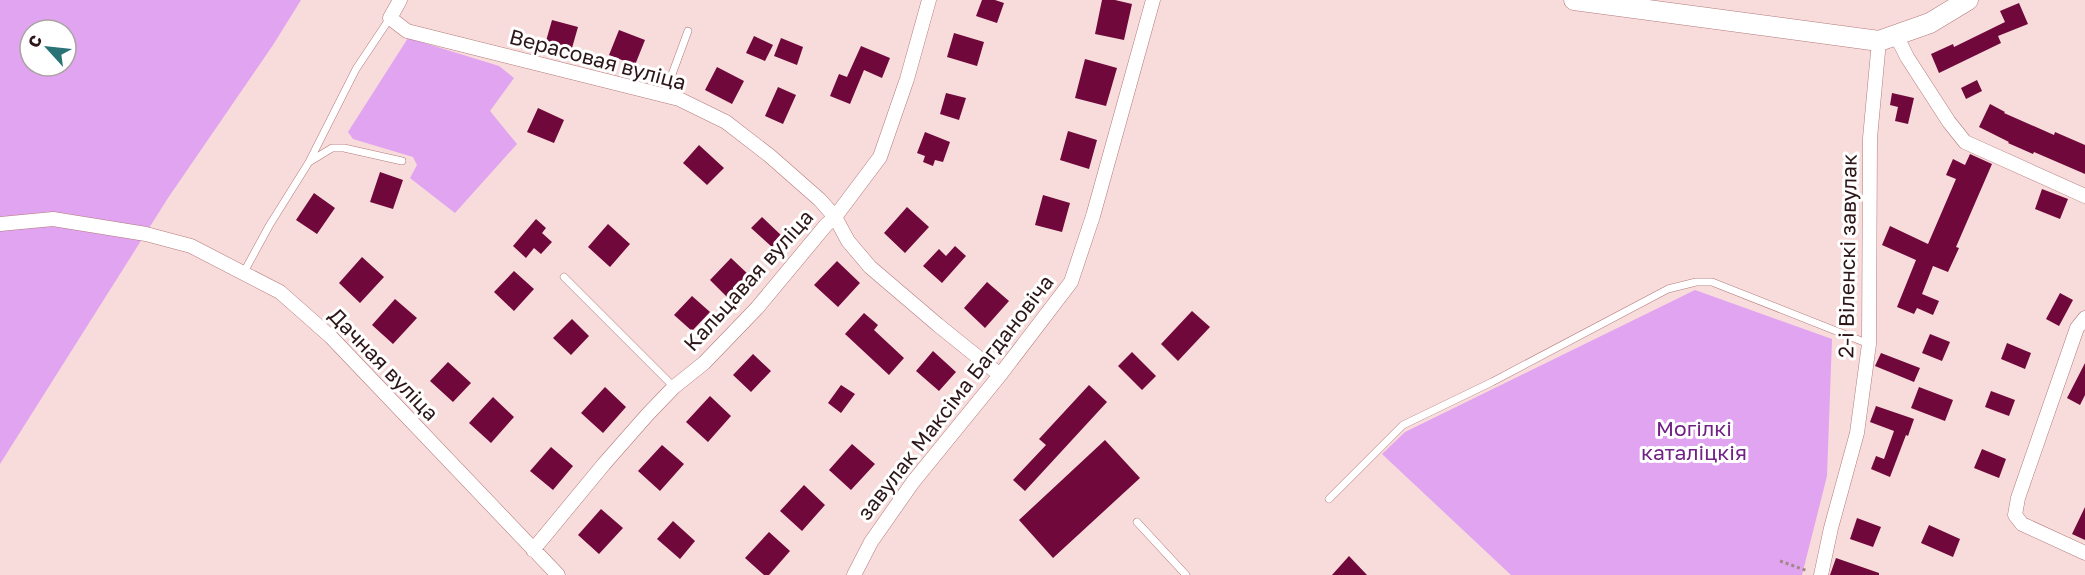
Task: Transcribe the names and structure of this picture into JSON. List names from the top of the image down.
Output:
{
  "streets": {
    "street": [
      "Верасовая вуліца",
      "2-і Віленскі завулак",
      "Кальцавая вуліца",
      "Дачная вуліца",
      "завулак Максіма Багдановіча"
    ]
  },
  "crossings": [
    ["Верасовая вуліца", "Кальцавая вуліца"],
    ["Верасовая вуліца", "завулак Максіма Багдановіча"],
    ["Кальцавая вуліца", "Дачная вуліца"]
  ],
  "parks": ["Могілкі каталіцкія"],
  "north": "top left"
}
